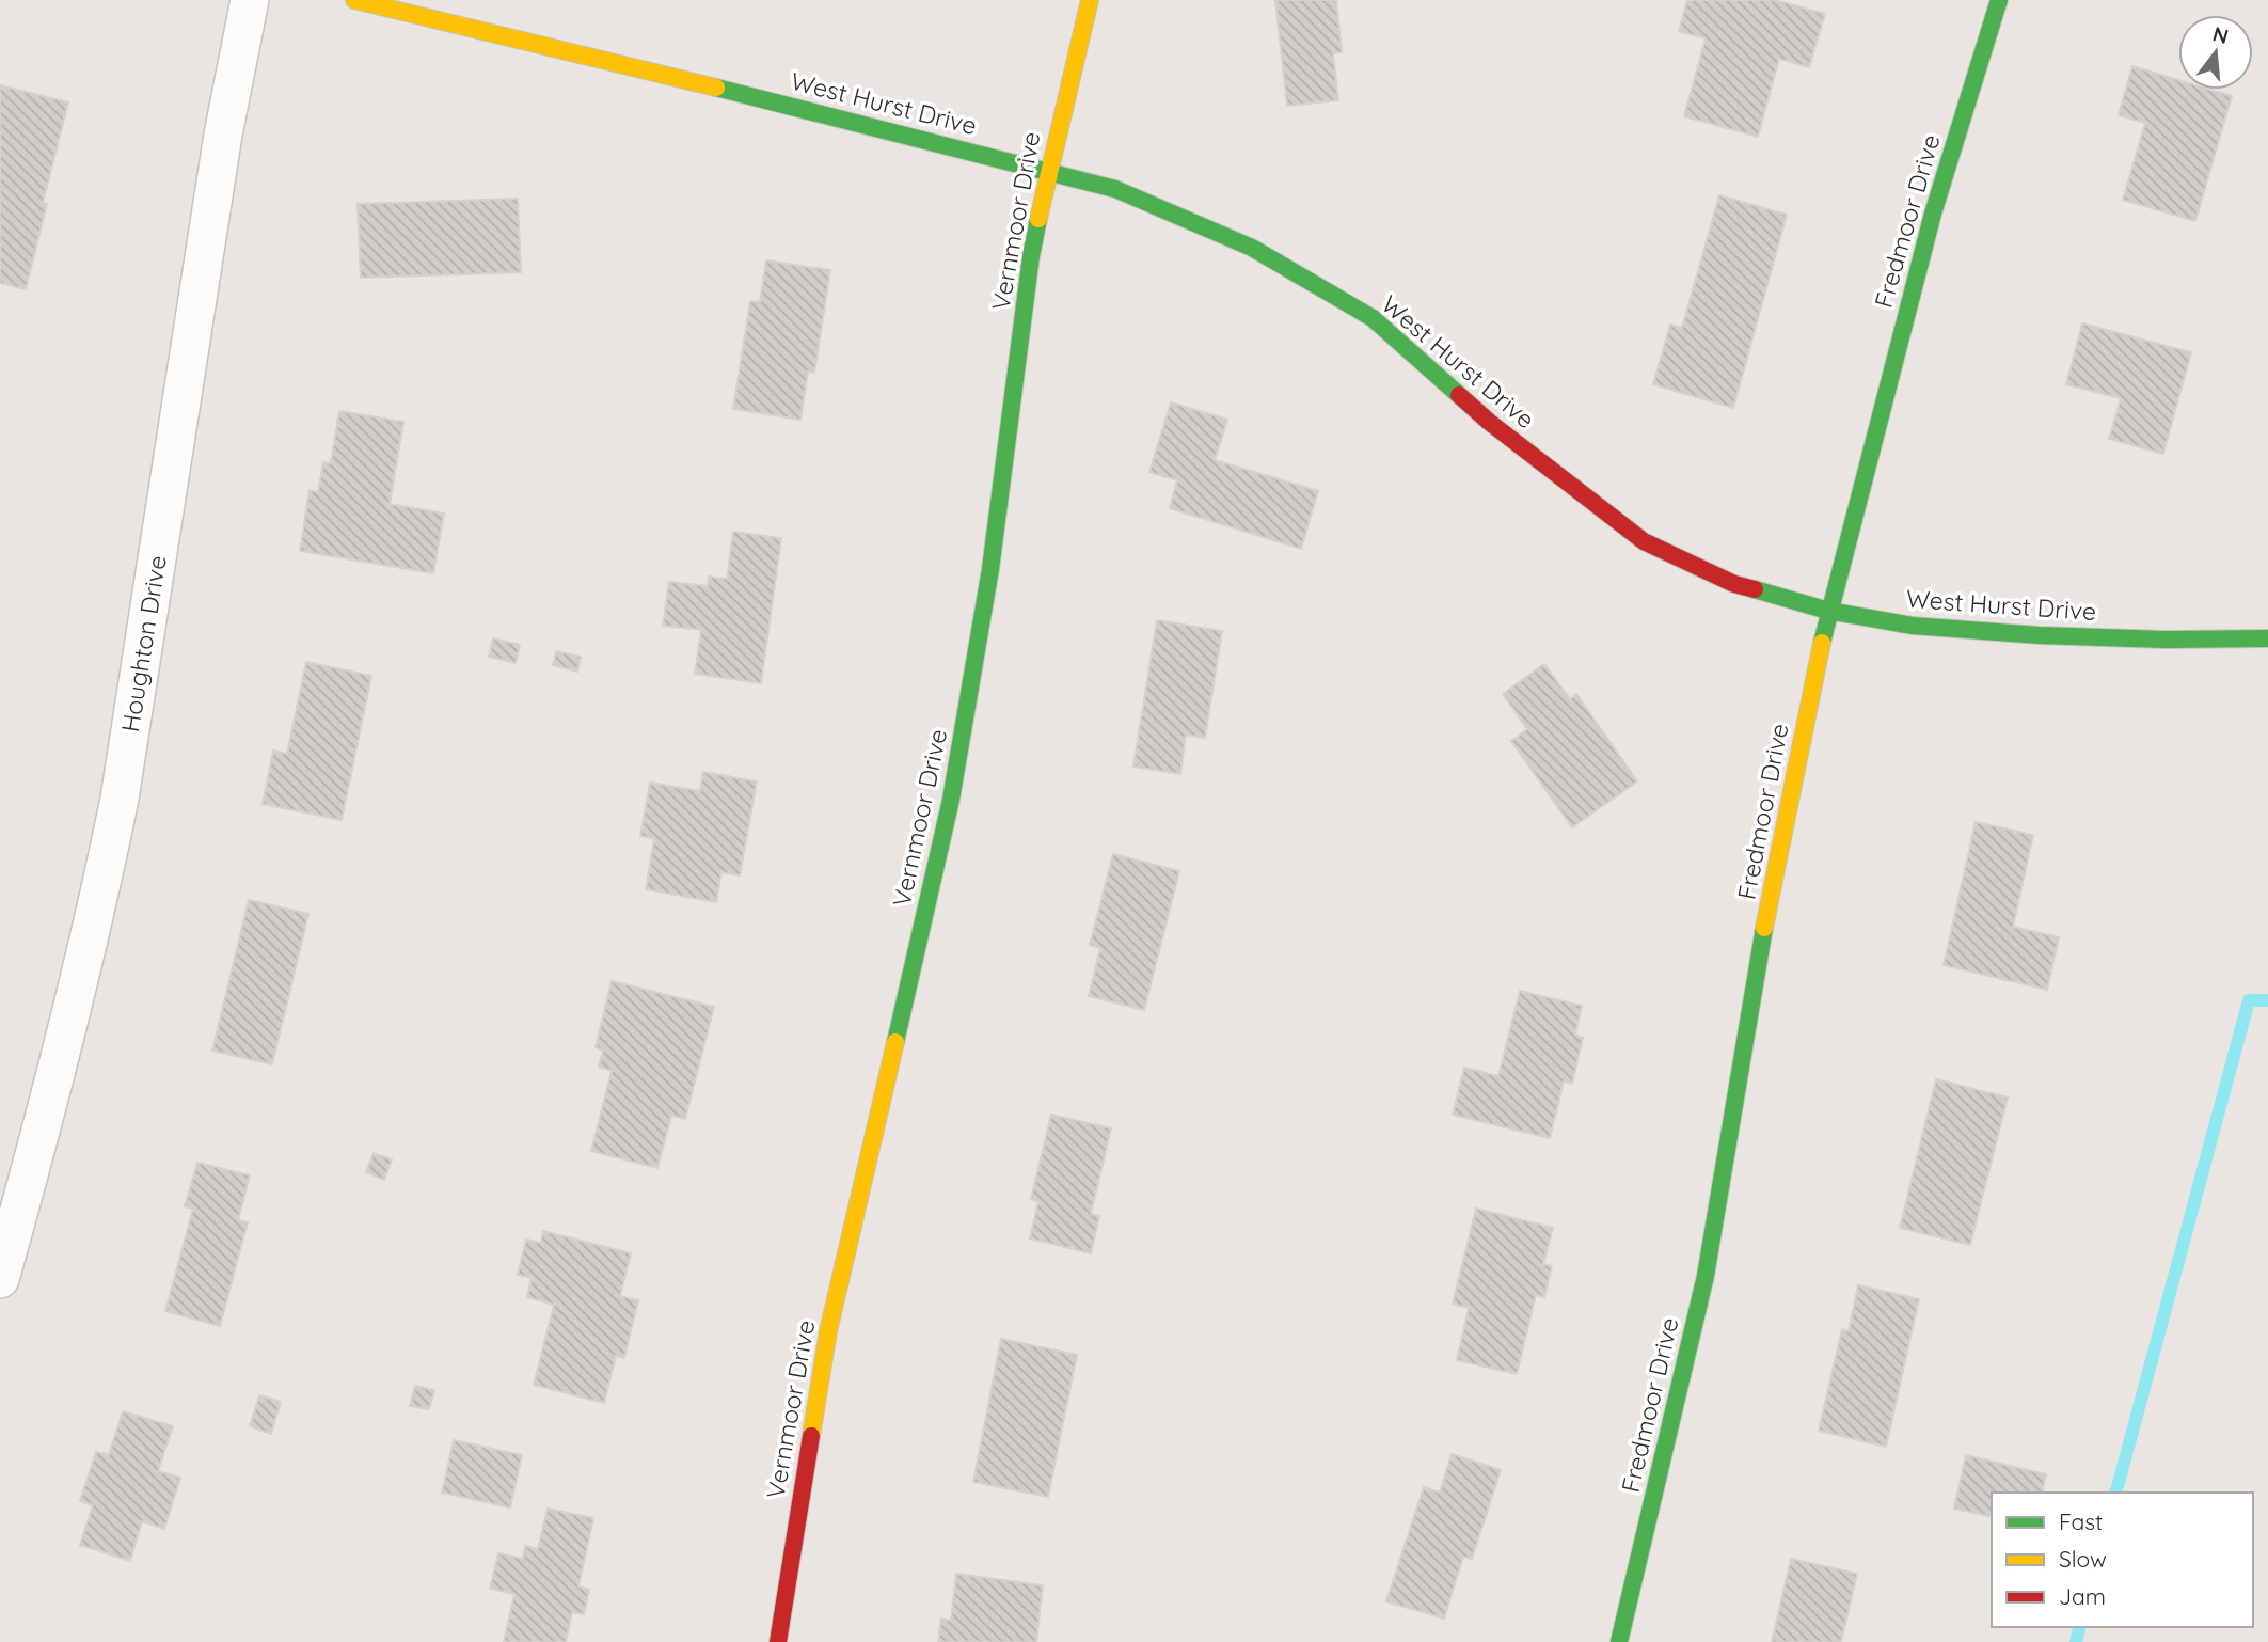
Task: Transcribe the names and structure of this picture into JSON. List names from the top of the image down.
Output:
{
  "streets": {
    "street": [
      "West Hurst Drive",
      "Vernmoor Drive",
      "Fredmoor Drive",
      "Houghton Drive"
    ]
  },
  "crossings": [
    ["West Hurst Drive", "Vernmoor Drive"],
    ["West Hurst Drive", "Fredmoor Drive"]
  ],
  "legend": ["Fast", "Slow", "Jam"],
  "north": "top"
}
